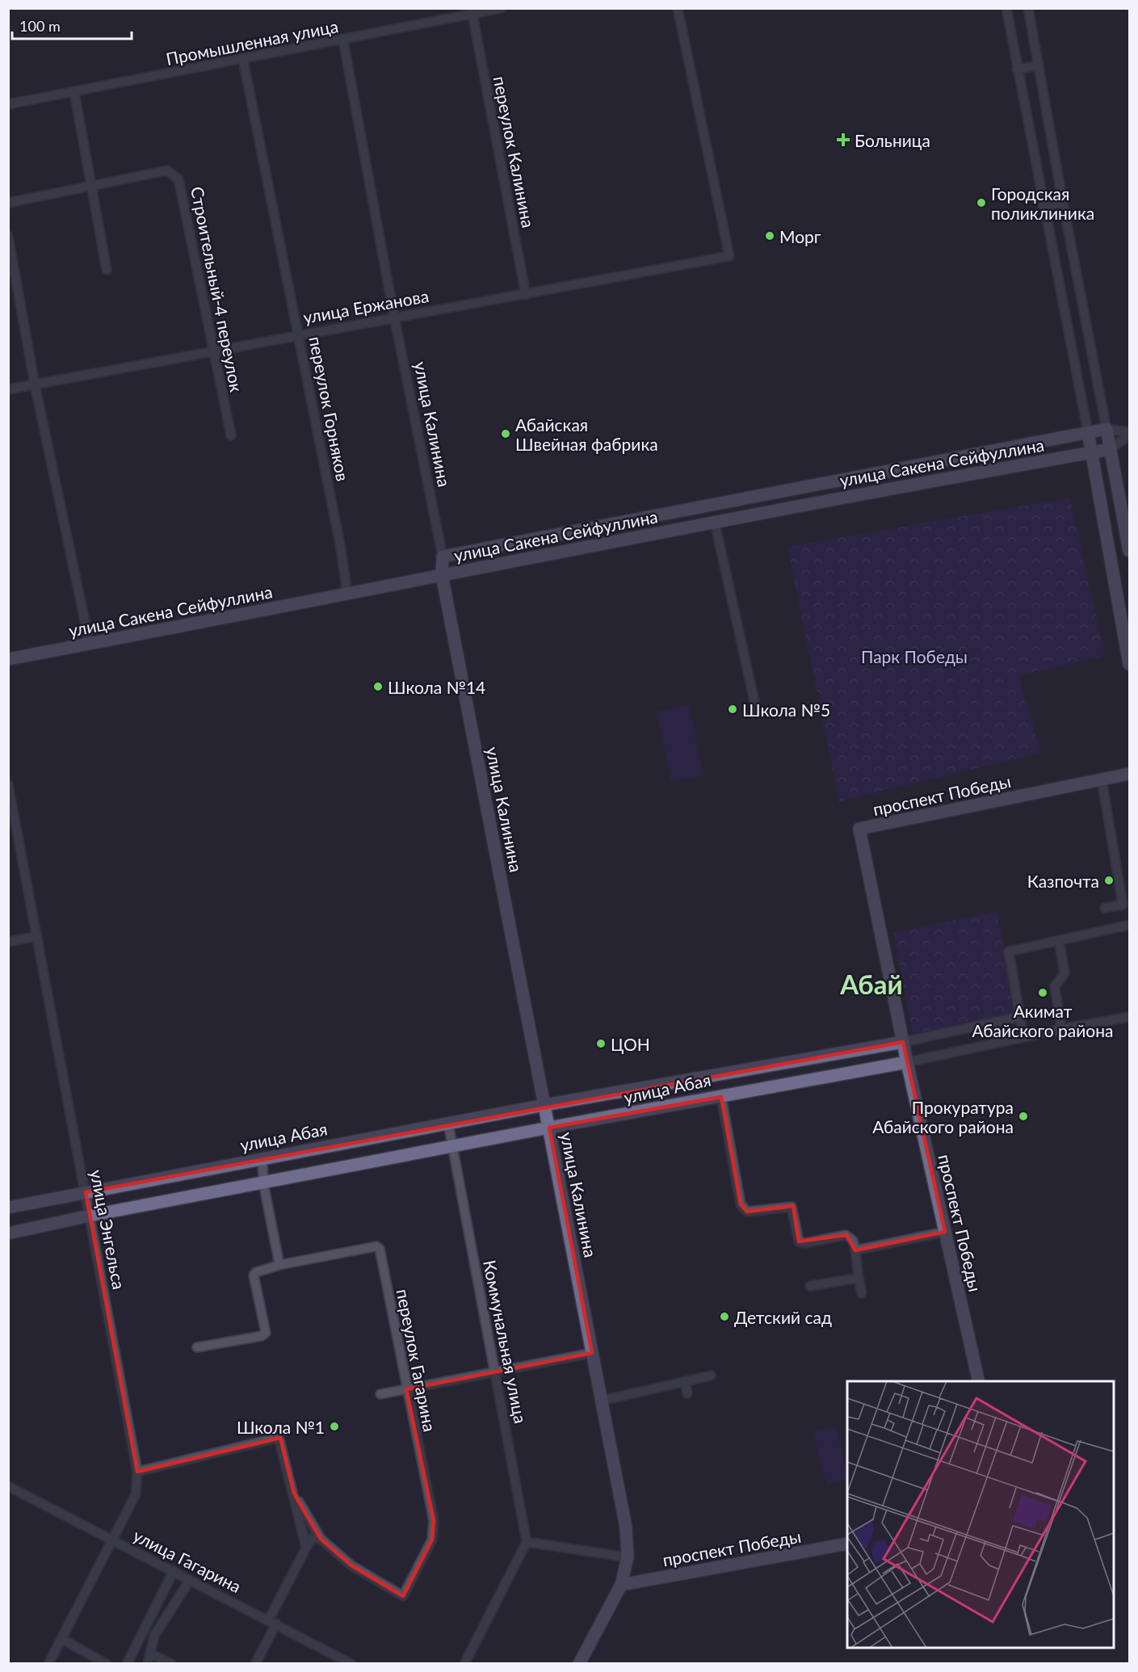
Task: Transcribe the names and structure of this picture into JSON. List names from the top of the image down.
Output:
{
  "streets": {
    "street": [
      "Промышленная улица",
      "переулок Калинина",
      "Строительный-4 переулок",
      "улица Ержанова",
      "переулок Горняков",
      "улица Калинина",
      "улица Сакена Сейфуллина",
      "проспект Победы",
      "улица Абая",
      "улица Энгельса",
      "Коммунальная улица",
      "переулок Гагарина",
      "улица Гагарина"
    ]
  },
  "crossings": [
    ["Промышленная улица", "переулок Калинина"],
    ["Промышленная улица", "переулок Горняков"],
    ["Промышленная улица", "улица Калинина"],
    ["переулок Калинина", "улица Ержанова"],
    ["Строительный-4 переулок", "улица Ержанова"],
    ["улица Ержанова", "переулок Горняков"],
    ["улица Ержанова", "улица Калинина"],
    ["переулок Горняков", "улица Сакена Сейфуллина"],
    ["улица Калинина", "улица Сакена Сейфуллина"],
    ["улица Калинина", "проспект Победы"],
    ["улица Калинина", "улица Абая"],
    ["улица Абая", "улица Энгельса"],
    ["улица Абая", "Коммунальная улица"],
    ["улица Энгельса", "улица Гагарина"]
  ],
  "districts": ["Абай"],
  "parks": ["Парк Победы"],
  "places": {
    "health": ["Больница"],
    "other": [
      "Городская поликлиника",
      "Морг",
      "Абайская Швейная фабрика",
      "Школа №14",
      "Школа №5",
      "Казпочта",
      "Акимат Абайского района",
      "ЦОН",
      "Прокуратура Абайского района",
      "Детский сад",
      "Школа №1"
    ]
  },
  "scale_bar": "100 m"
}
